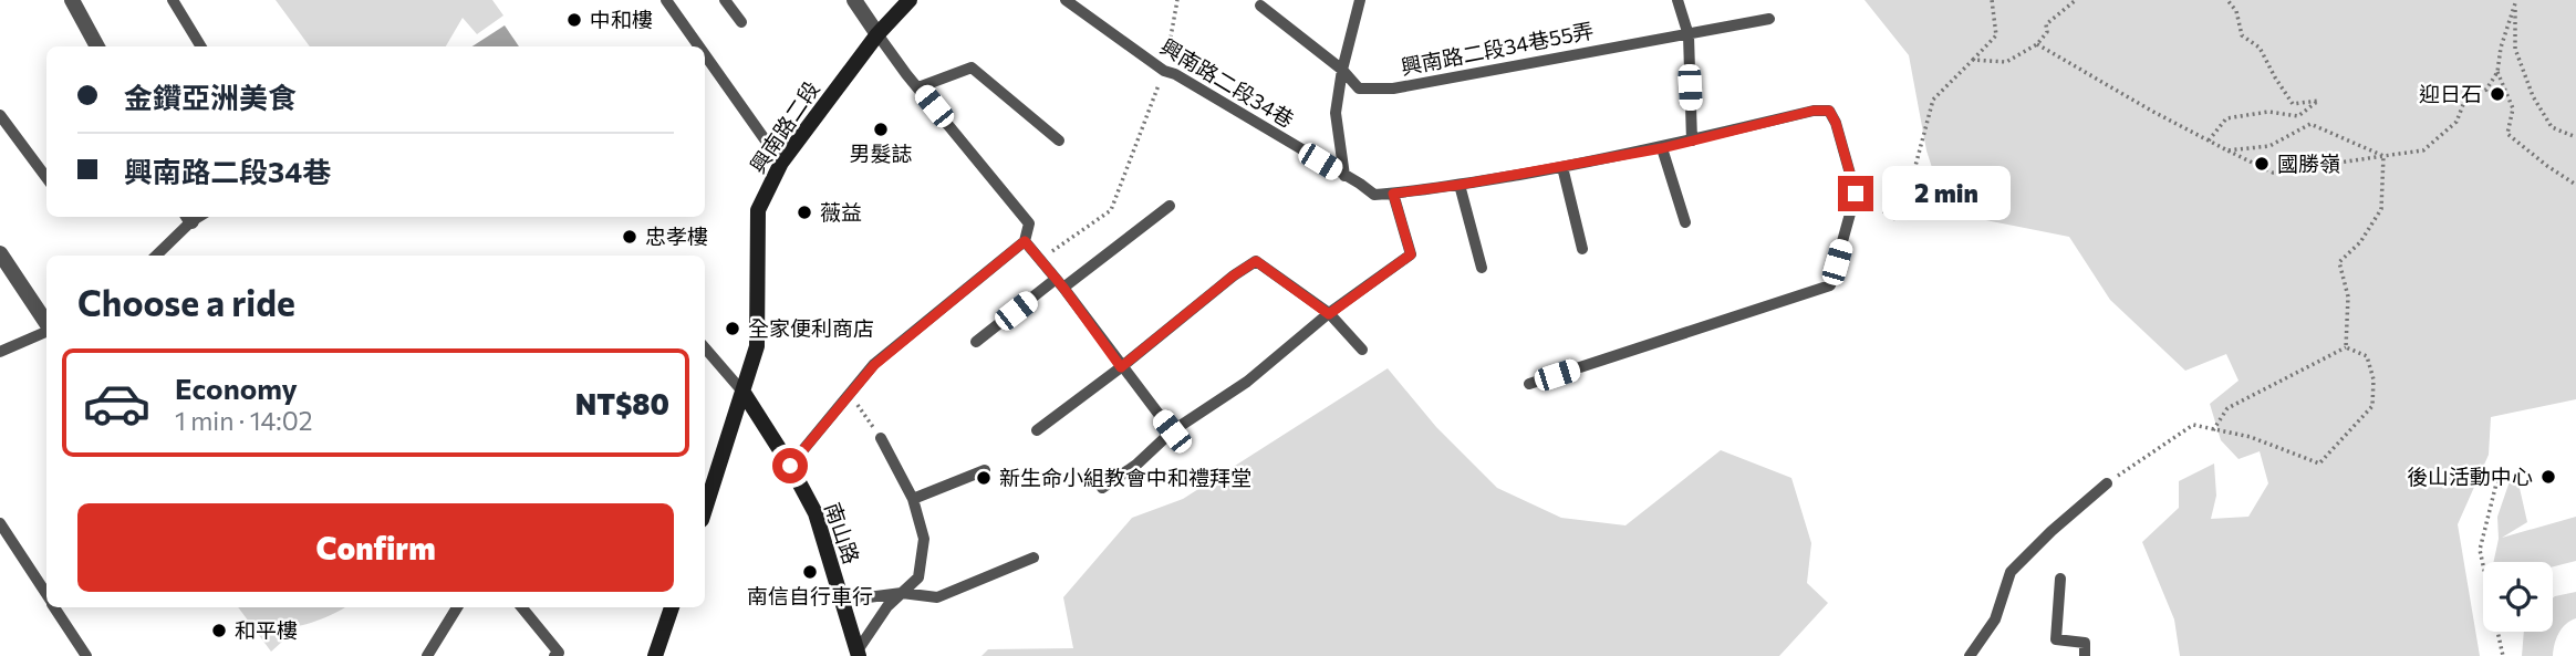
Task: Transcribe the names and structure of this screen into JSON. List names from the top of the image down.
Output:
{
  "streets": {
    "street": ["興南路二段", "南山路"],
    "lane": ["興南路二段34巷55弄", "興南路二段34巷"]
  },
  "crossings": [
    ["興南路二段", "南山路"]
  ],
  "places": [
    "中和樓",
    "迎日石",
    "男髮誌",
    "國勝嶺",
    "薇益",
    "忠孝樓",
    "全家便利商店",
    "後山活動中心",
    "新生命小組教會中和禮拜堂",
    "南信自行車行",
    "和平樓"
  ],
  "page": {
    "banner": ["金鑽亞洲美食", "興南路二段34巷"],
    "bubble": "2 min",
    "heading": "Choose a ride",
    "list": [
      {
        "name": "Economy",
        "note": "1 min · 14:02",
        "value": "NT$80"
      }
    ],
    "buttons": "Confirm"
  }
}
